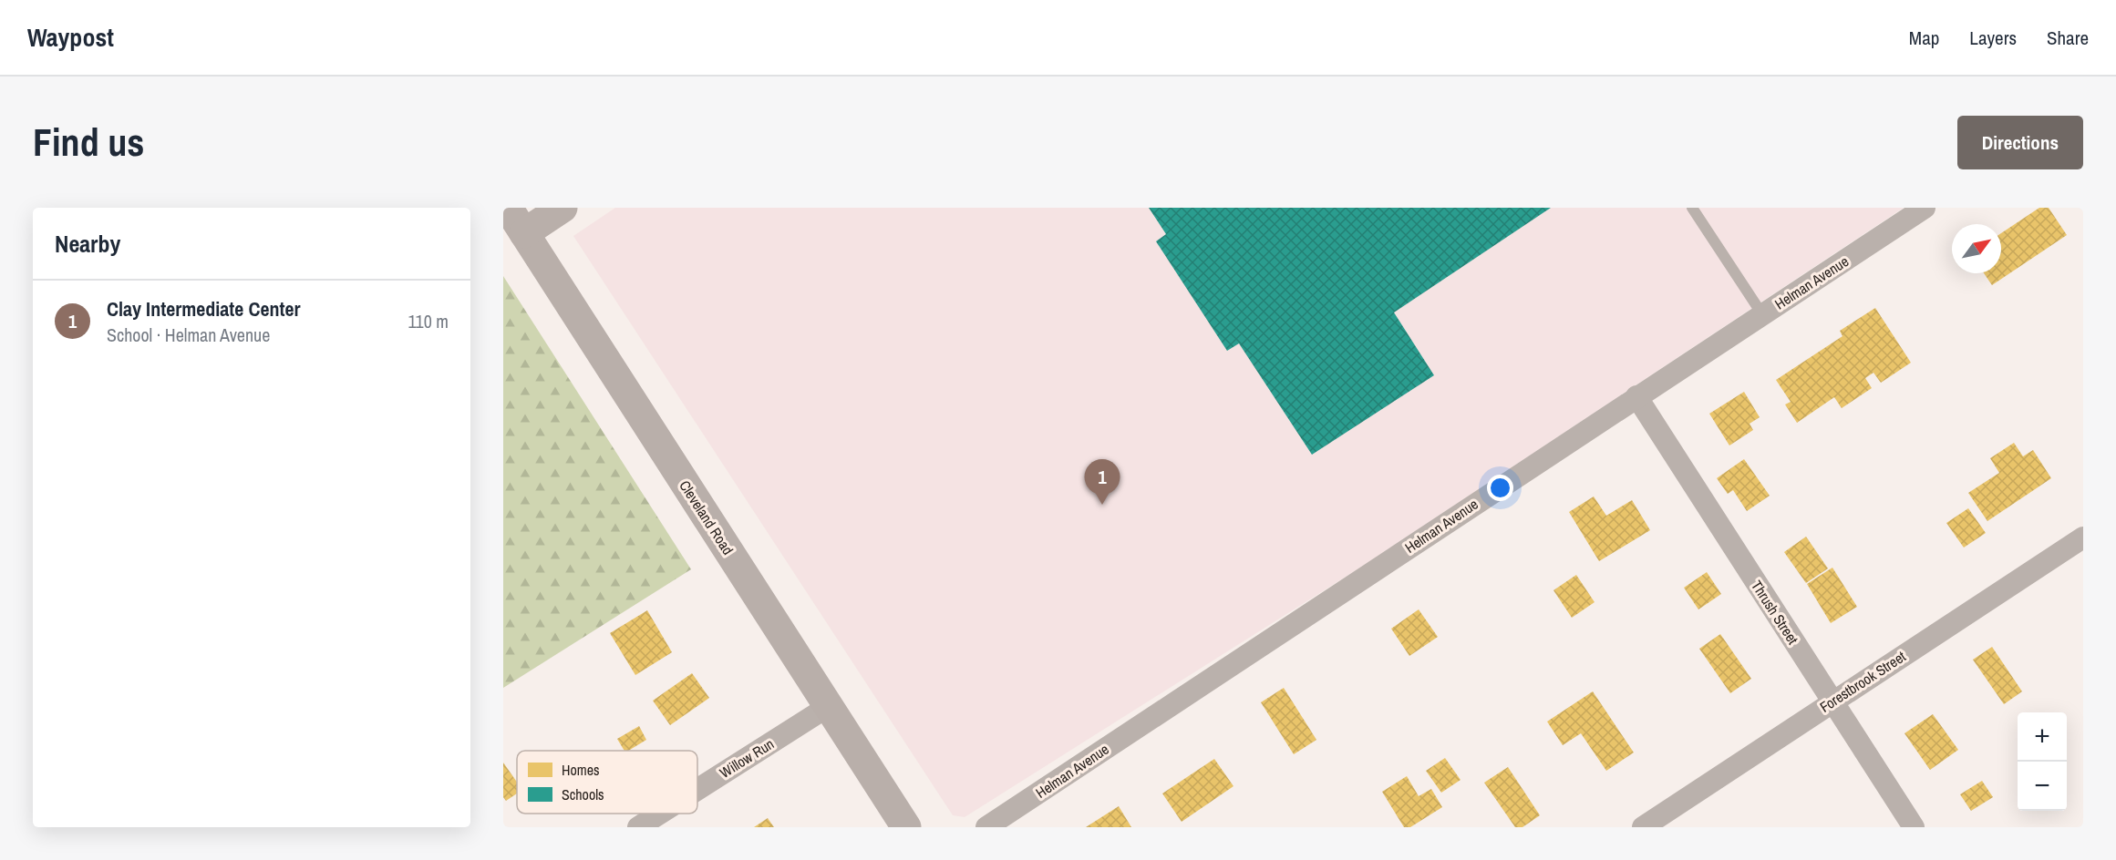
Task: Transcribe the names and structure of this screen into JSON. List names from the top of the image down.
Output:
{
  "streets": {
    "main road": ["Cleveland Road"],
    "street": [
      "Helman Avenue",
      "Thrush Street",
      "Forestbrook Street",
      "Willow Run"
    ]
  },
  "crossings": [
    ["Helman Avenue", "Thrush Street"],
    ["Cleveland Road", "Willow Run"],
    ["Thrush Street", "Forestbrook Street"]
  ],
  "legend": ["Homes", "Schools"],
  "north": "top right",
  "page": {
    "header": "Waypost",
    "nav": ["Map", "Layers", "Share"],
    "buttons": "Directions",
    "title": "Find us",
    "heading": "Nearby",
    "list": [
      {
        "mark": "1",
        "name": "Clay Intermediate Center",
        "note": "School · Helman Avenue",
        "value": "110 m"
      }
    ],
    "pins": "1",
    "map_buttons": ["+", "−"]
  }
}
